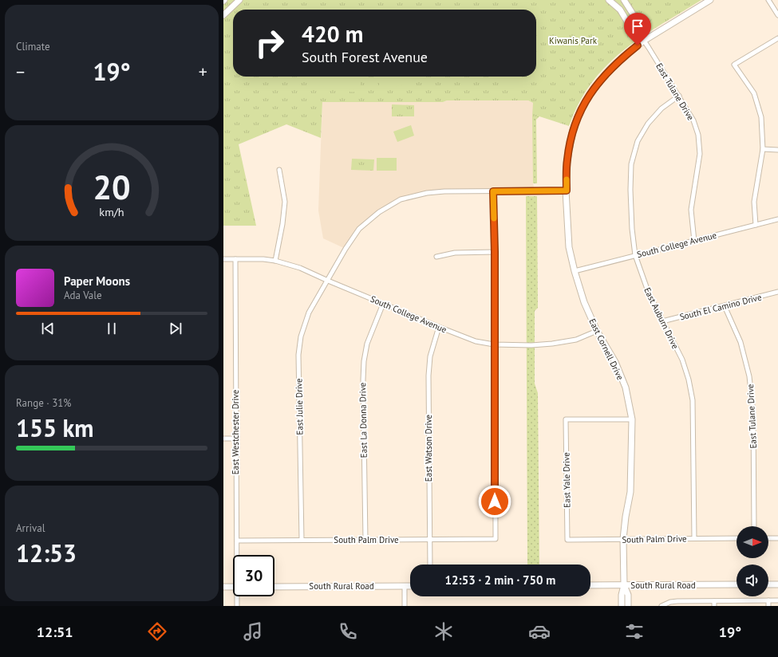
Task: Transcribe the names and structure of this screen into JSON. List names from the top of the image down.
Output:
{
  "streets": {
    "street": [
      "East Tulane Drive",
      "South College Avenue",
      "South El Camino Drive",
      "East Auburn Drive",
      "East Cornell Drive",
      "East Julie Drive",
      "East La Donna Drive",
      "East Westchester Drive",
      "East Watson Drive",
      "East Yale Drive",
      "South Palm Drive",
      "South Rural Road"
    ]
  },
  "crossings": [
    ["East Tulane Drive", "South College Avenue"],
    ["East Tulane Drive", "South El Camino Drive"],
    ["East Tulane Drive", "East Auburn Drive"],
    ["East Tulane Drive", "East Cornell Drive"],
    ["South College Avenue", "East Auburn Drive"],
    ["South College Avenue", "East Cornell Drive"],
    ["South College Avenue", "East Julie Drive"],
    ["South College Avenue", "East La Donna Drive"],
    ["South College Avenue", "East Westchester Drive"],
    ["South College Avenue", "East Watson Drive"],
    ["South College Avenue", "South Palm Drive"],
    ["South El Camino Drive", "East Auburn Drive"],
    ["East Auburn Drive", "South Palm Drive"],
    ["East Cornell Drive", "East Julie Drive"],
    ["East Cornell Drive", "East Yale Drive"],
    ["East Cornell Drive", "South Palm Drive"],
    ["East Cornell Drive", "South Rural Road"],
    ["East Julie Drive", "South Palm Drive"],
    ["East La Donna Drive", "South Palm Drive"],
    ["East Westchester Drive", "South Palm Drive"],
    ["East Watson Drive", "South Palm Drive"],
    ["East Yale Drive", "South Palm Drive"]
  ],
  "parks": ["Kiwanis Park"],
  "north": "right",
  "page": {
    "tile": [
      "Climate",
      ["Range · 31%", "155 km"],
      ["Arrival", "12:53"]
    ],
    "turn": ["420 m", "South Forest Avenue"],
    "heat": ["−", "19°", "+"],
    "song": ["Paper Moons", "Ada Vale"],
    "limit": "30",
    "trip": "12:53 · 2 min · 750 m",
    "tabs": ["12:51", "19°"],
    "gauge": ["20", "km/h"]
  }
}
